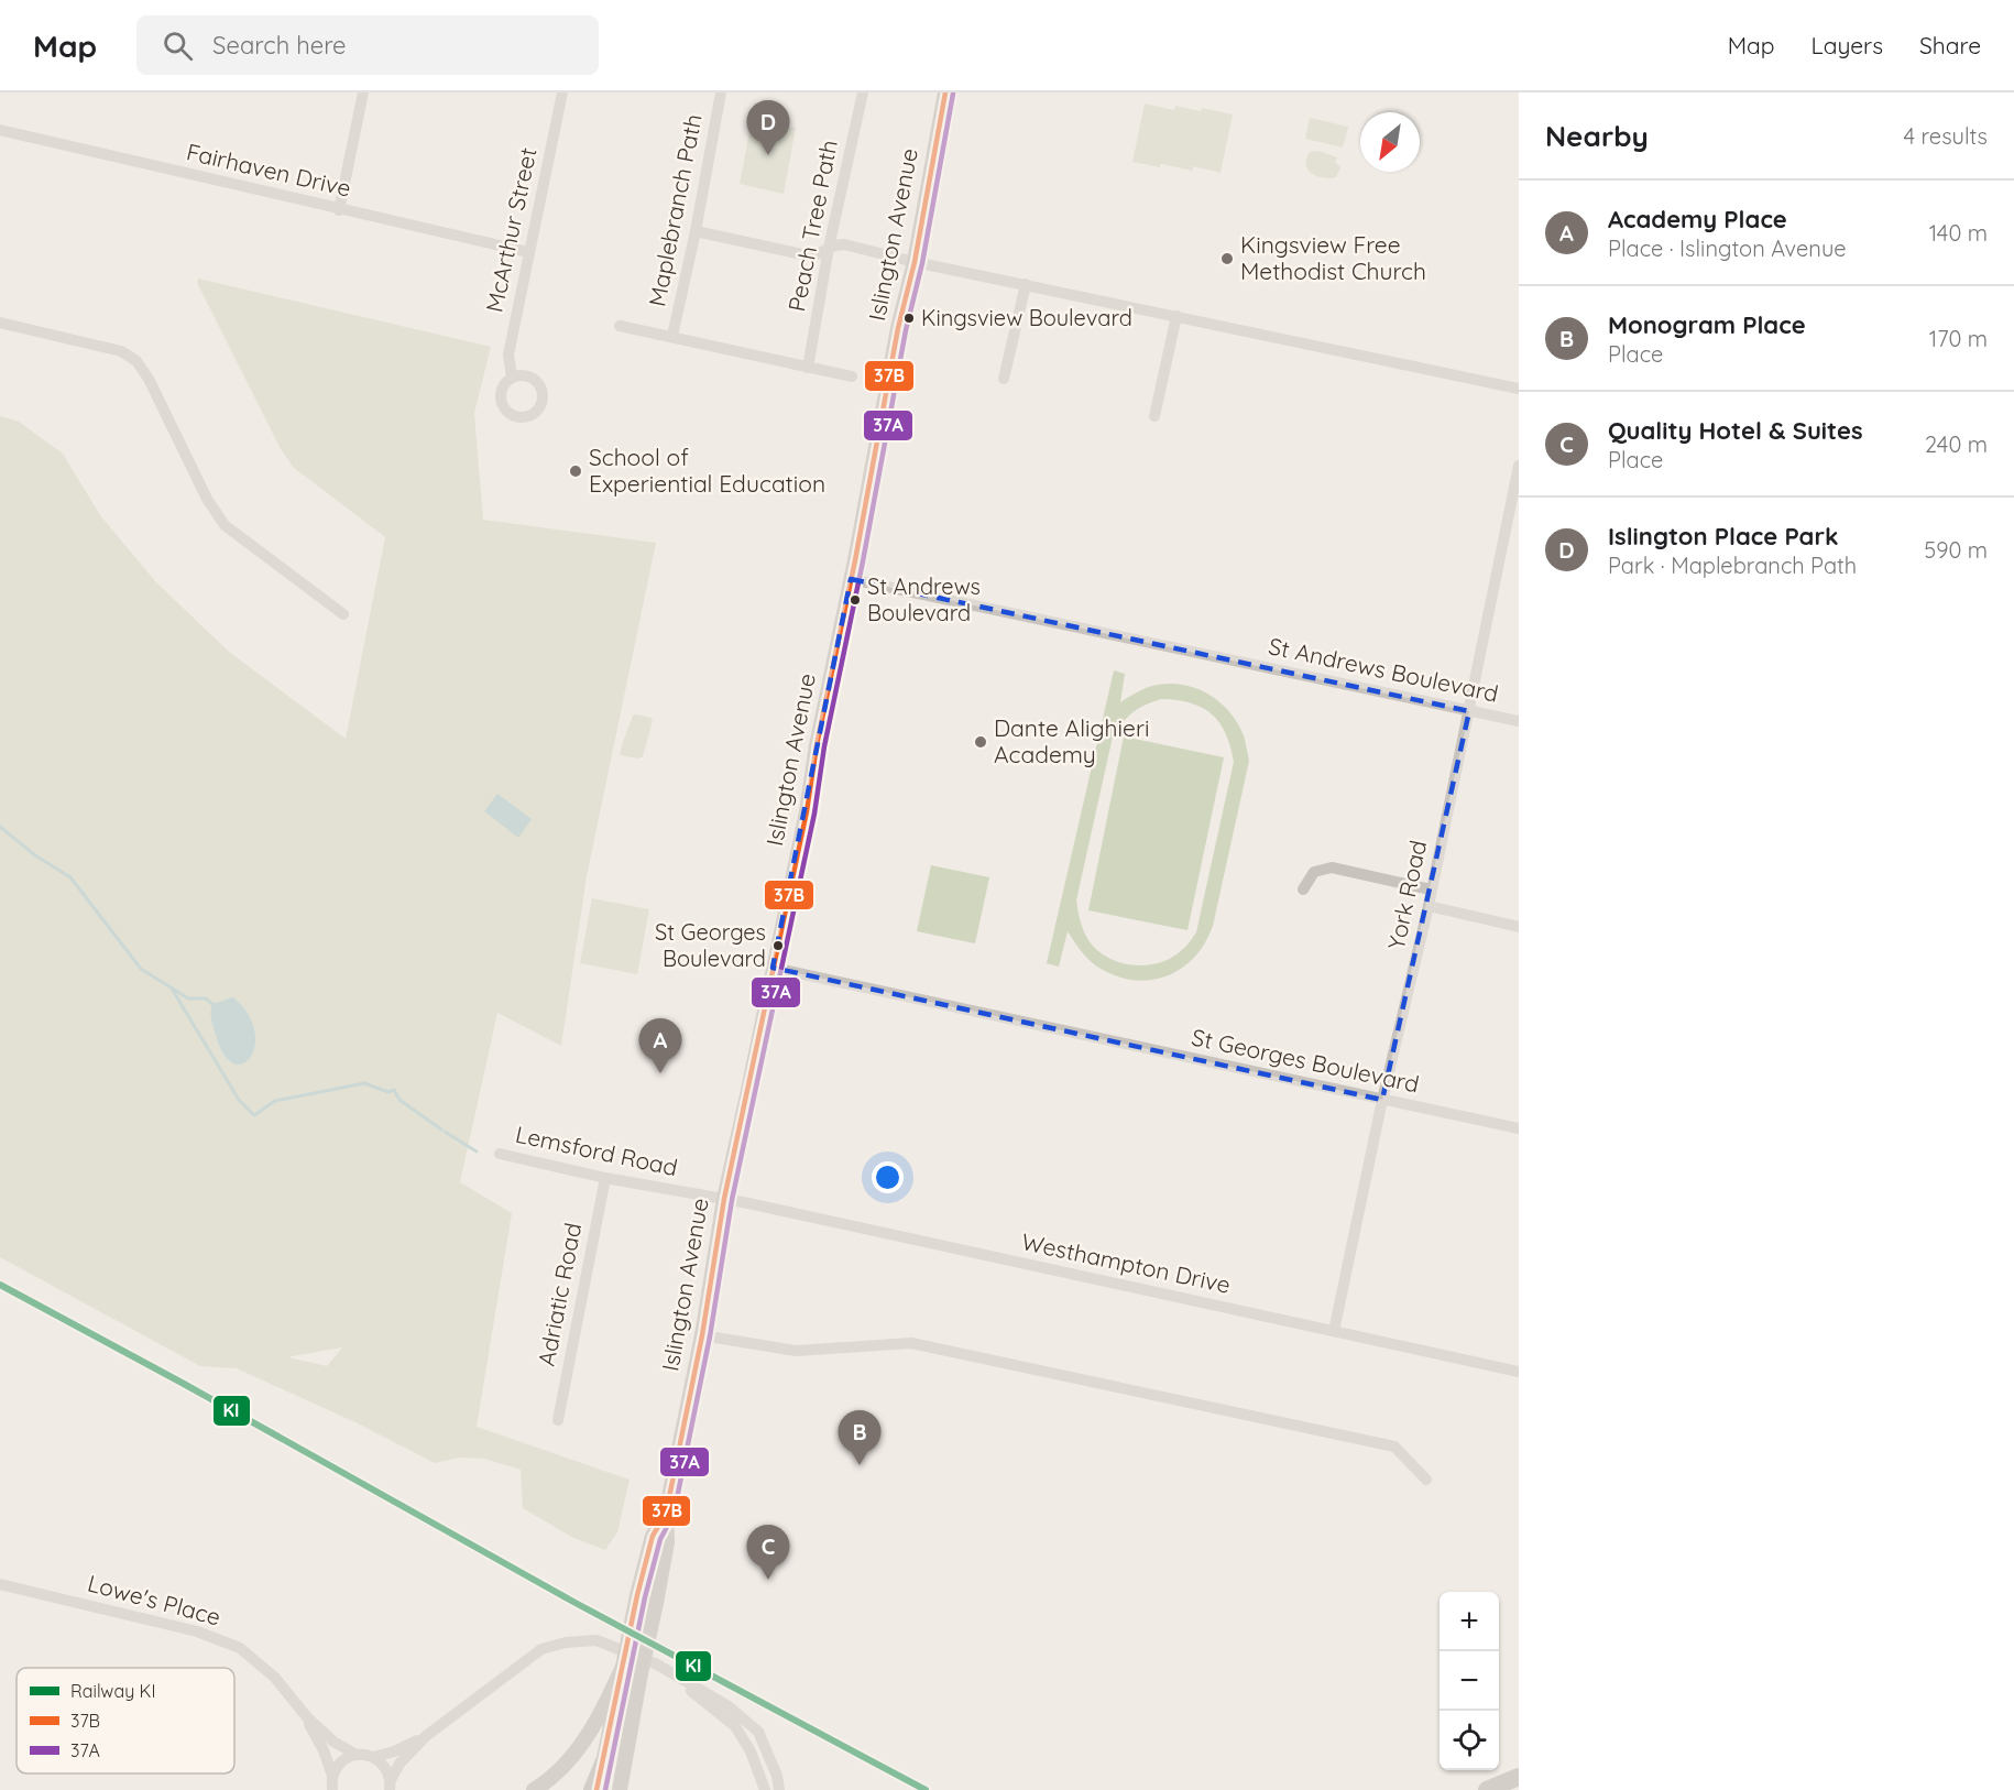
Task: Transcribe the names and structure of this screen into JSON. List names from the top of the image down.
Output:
{
  "streets": {
    "main road": ["Islington Avenue"],
    "street": [
      "Fairhaven Drive",
      "Maplebranch Path",
      "Peach Tree Path",
      "McArthur Street",
      "St Andrews Boulevard",
      "York Road",
      "St Georges Boulevard",
      "Lemsford Road",
      "Westhampton Drive",
      "Adriatic Road",
      "Lowe's Place"
    ]
  },
  "crossings": [
    ["Fairhaven Drive", "McArthur Street"],
    ["Maplebranch Path", "Peach Tree Path"],
    ["Islington Avenue", "St Andrews Boulevard"],
    ["Islington Avenue", "St Georges Boulevard"],
    ["Islington Avenue", "Lemsford Road"],
    ["Islington Avenue", "Westhampton Drive"],
    ["St Andrews Boulevard", "York Road"],
    ["York Road", "St Georges Boulevard"],
    ["York Road", "Westhampton Drive"],
    ["Lemsford Road", "Westhampton Drive"],
    ["Lemsford Road", "Adriatic Road"]
  ],
  "places": [
    "Kingsview Free Methodist Church",
    "Kingsview Boulevard",
    "School of Experiential Education",
    "St Andrews Boulevard",
    "Dante Alighieri Academy",
    "St Georges Boulevard"
  ],
  "lines": ["transit line 37B", "transit line 37A", "rail line KI"],
  "legend": ["Railway KI", "37B", "37A"],
  "north": "bottom left",
  "page": {
    "header": "Map",
    "search": "Search here",
    "nav": ["Map", "Layers", "Share"],
    "heading": ["Nearby", "4 results"],
    "pins": [
      "D",
      "A",
      "B",
      "C"
    ],
    "list": [
      {
        "mark": "A",
        "name": "Academy Place",
        "note": "Place · Islington Avenue",
        "value": "140 m"
      },
      {
        "mark": "B",
        "name": "Monogram Place",
        "note": "Place",
        "value": "170 m"
      },
      {
        "mark": "C",
        "name": "Quality Hotel & Suites",
        "note": "Place",
        "value": "240 m"
      },
      {
        "mark": "D",
        "name": "Islington Place Park",
        "note": "Park · Maplebranch Path",
        "value": "590 m"
      }
    ],
    "map_buttons": ["+", "−"]
  }
}
